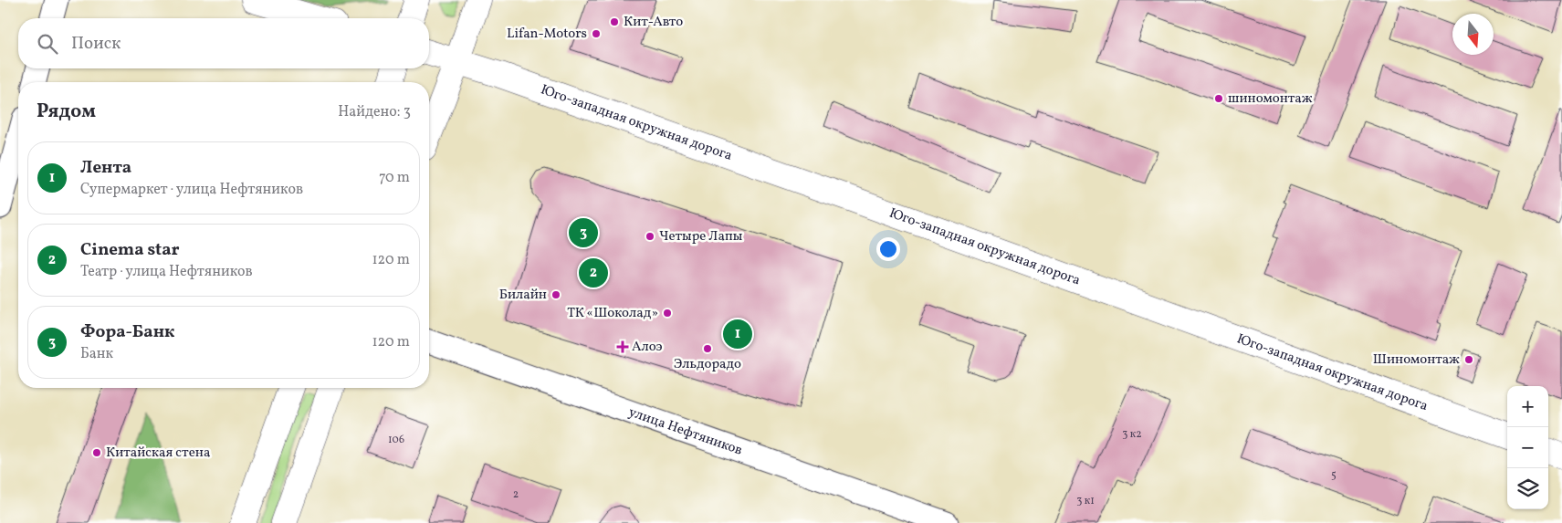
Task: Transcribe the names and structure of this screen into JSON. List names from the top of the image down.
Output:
{
  "streets": {
    "main road": ["Юго-западная окружная дорога"],
    "street": ["улица Нефтяников"]
  },
  "places": {
    "other": [
      "Кит-Авто",
      "Lifan-Motors",
      "шиномонтаж",
      "Четыре Лапы",
      "Билайн",
      "ТК «Шоколад»",
      "Эльдорадо",
      "Шиномонтаж",
      "Китайская стена"
    ],
    "health": ["Алоэ"]
  },
  "house_numbers": [
    "3 к2",
    "106",
    "5",
    "2",
    "3 к1"
  ],
  "north": "bottom",
  "page": {
    "search": "Поиск",
    "heading": ["Рядом", "Найдено: 3"],
    "list": [
      {
        "mark": "1",
        "name": "Лента",
        "note": "Супермаркет · улица Нефтяников",
        "value": "70 m"
      },
      {
        "mark": "2",
        "name": "Cinema star",
        "note": "Театр · улица Нефтяников",
        "value": "120 m"
      },
      {
        "mark": "3",
        "name": "Фора-Банк",
        "note": "Банк",
        "value": "120 m"
      }
    ],
    "pins": ["3", "2", "1"],
    "map_buttons": ["+", "−"]
  }
}
